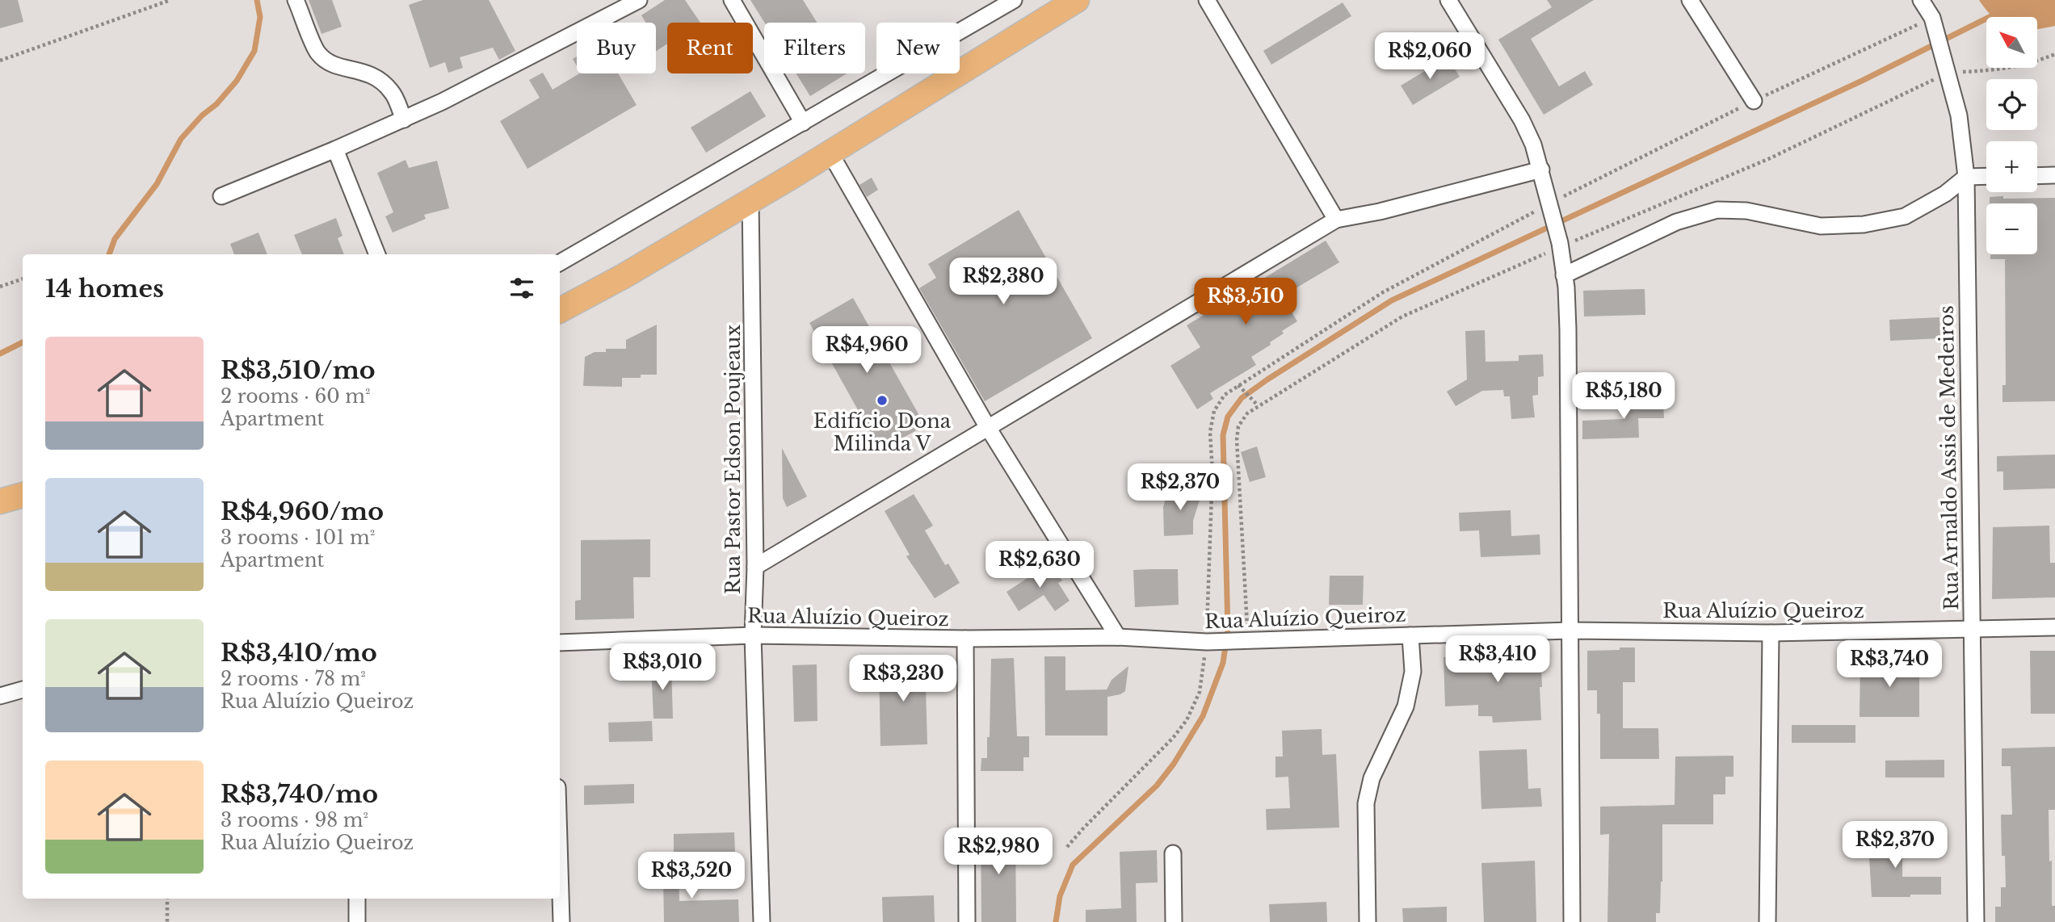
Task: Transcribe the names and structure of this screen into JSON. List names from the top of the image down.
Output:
{
  "streets": {
    "street": ["Rua Arnaldo Assis de Medeiros", "Rua Pastor Edson Poujeaux", "Rua Aluízio Queiroz"]
  },
  "crossings": [
    ["Rua Arnaldo Assis de Medeiros", "Rua Aluízio Queiroz"],
    ["Rua Pastor Edson Poujeaux", "Rua Aluízio Queiroz"]
  ],
  "places": ["Edifício Dona Milinda V"],
  "north": "top left",
  "page": {
    "map_buttons": ["+", "−"],
    "chip": [
      "Buy",
      "Rent",
      "Filters",
      "New"
    ],
    "price": [
      "R$2,060",
      "R$2,380",
      "R$3,510",
      "R$4,960",
      "R$5,180",
      "R$2,370",
      "R$2,630",
      "R$3,410",
      "R$3,740",
      "R$3,010",
      "R$3,230",
      "R$2,370",
      "R$2,980",
      "R$3,520"
    ],
    "heading": "14 homes",
    "list": [
      {
        "name": "R$3,510/mo",
        "note": "2 rooms · 60 m² · Apartment"
      },
      {
        "name": "R$4,960/mo",
        "note": "3 rooms · 101 m² · Apartment"
      },
      {
        "name": "R$3,410/mo",
        "note": "2 rooms · 78 m² · Rua Aluízio Queiroz"
      },
      {
        "name": "R$3,740/mo",
        "note": "3 rooms · 98 m² · Rua Aluízio Queiroz"
      }
    ]
  }
}
